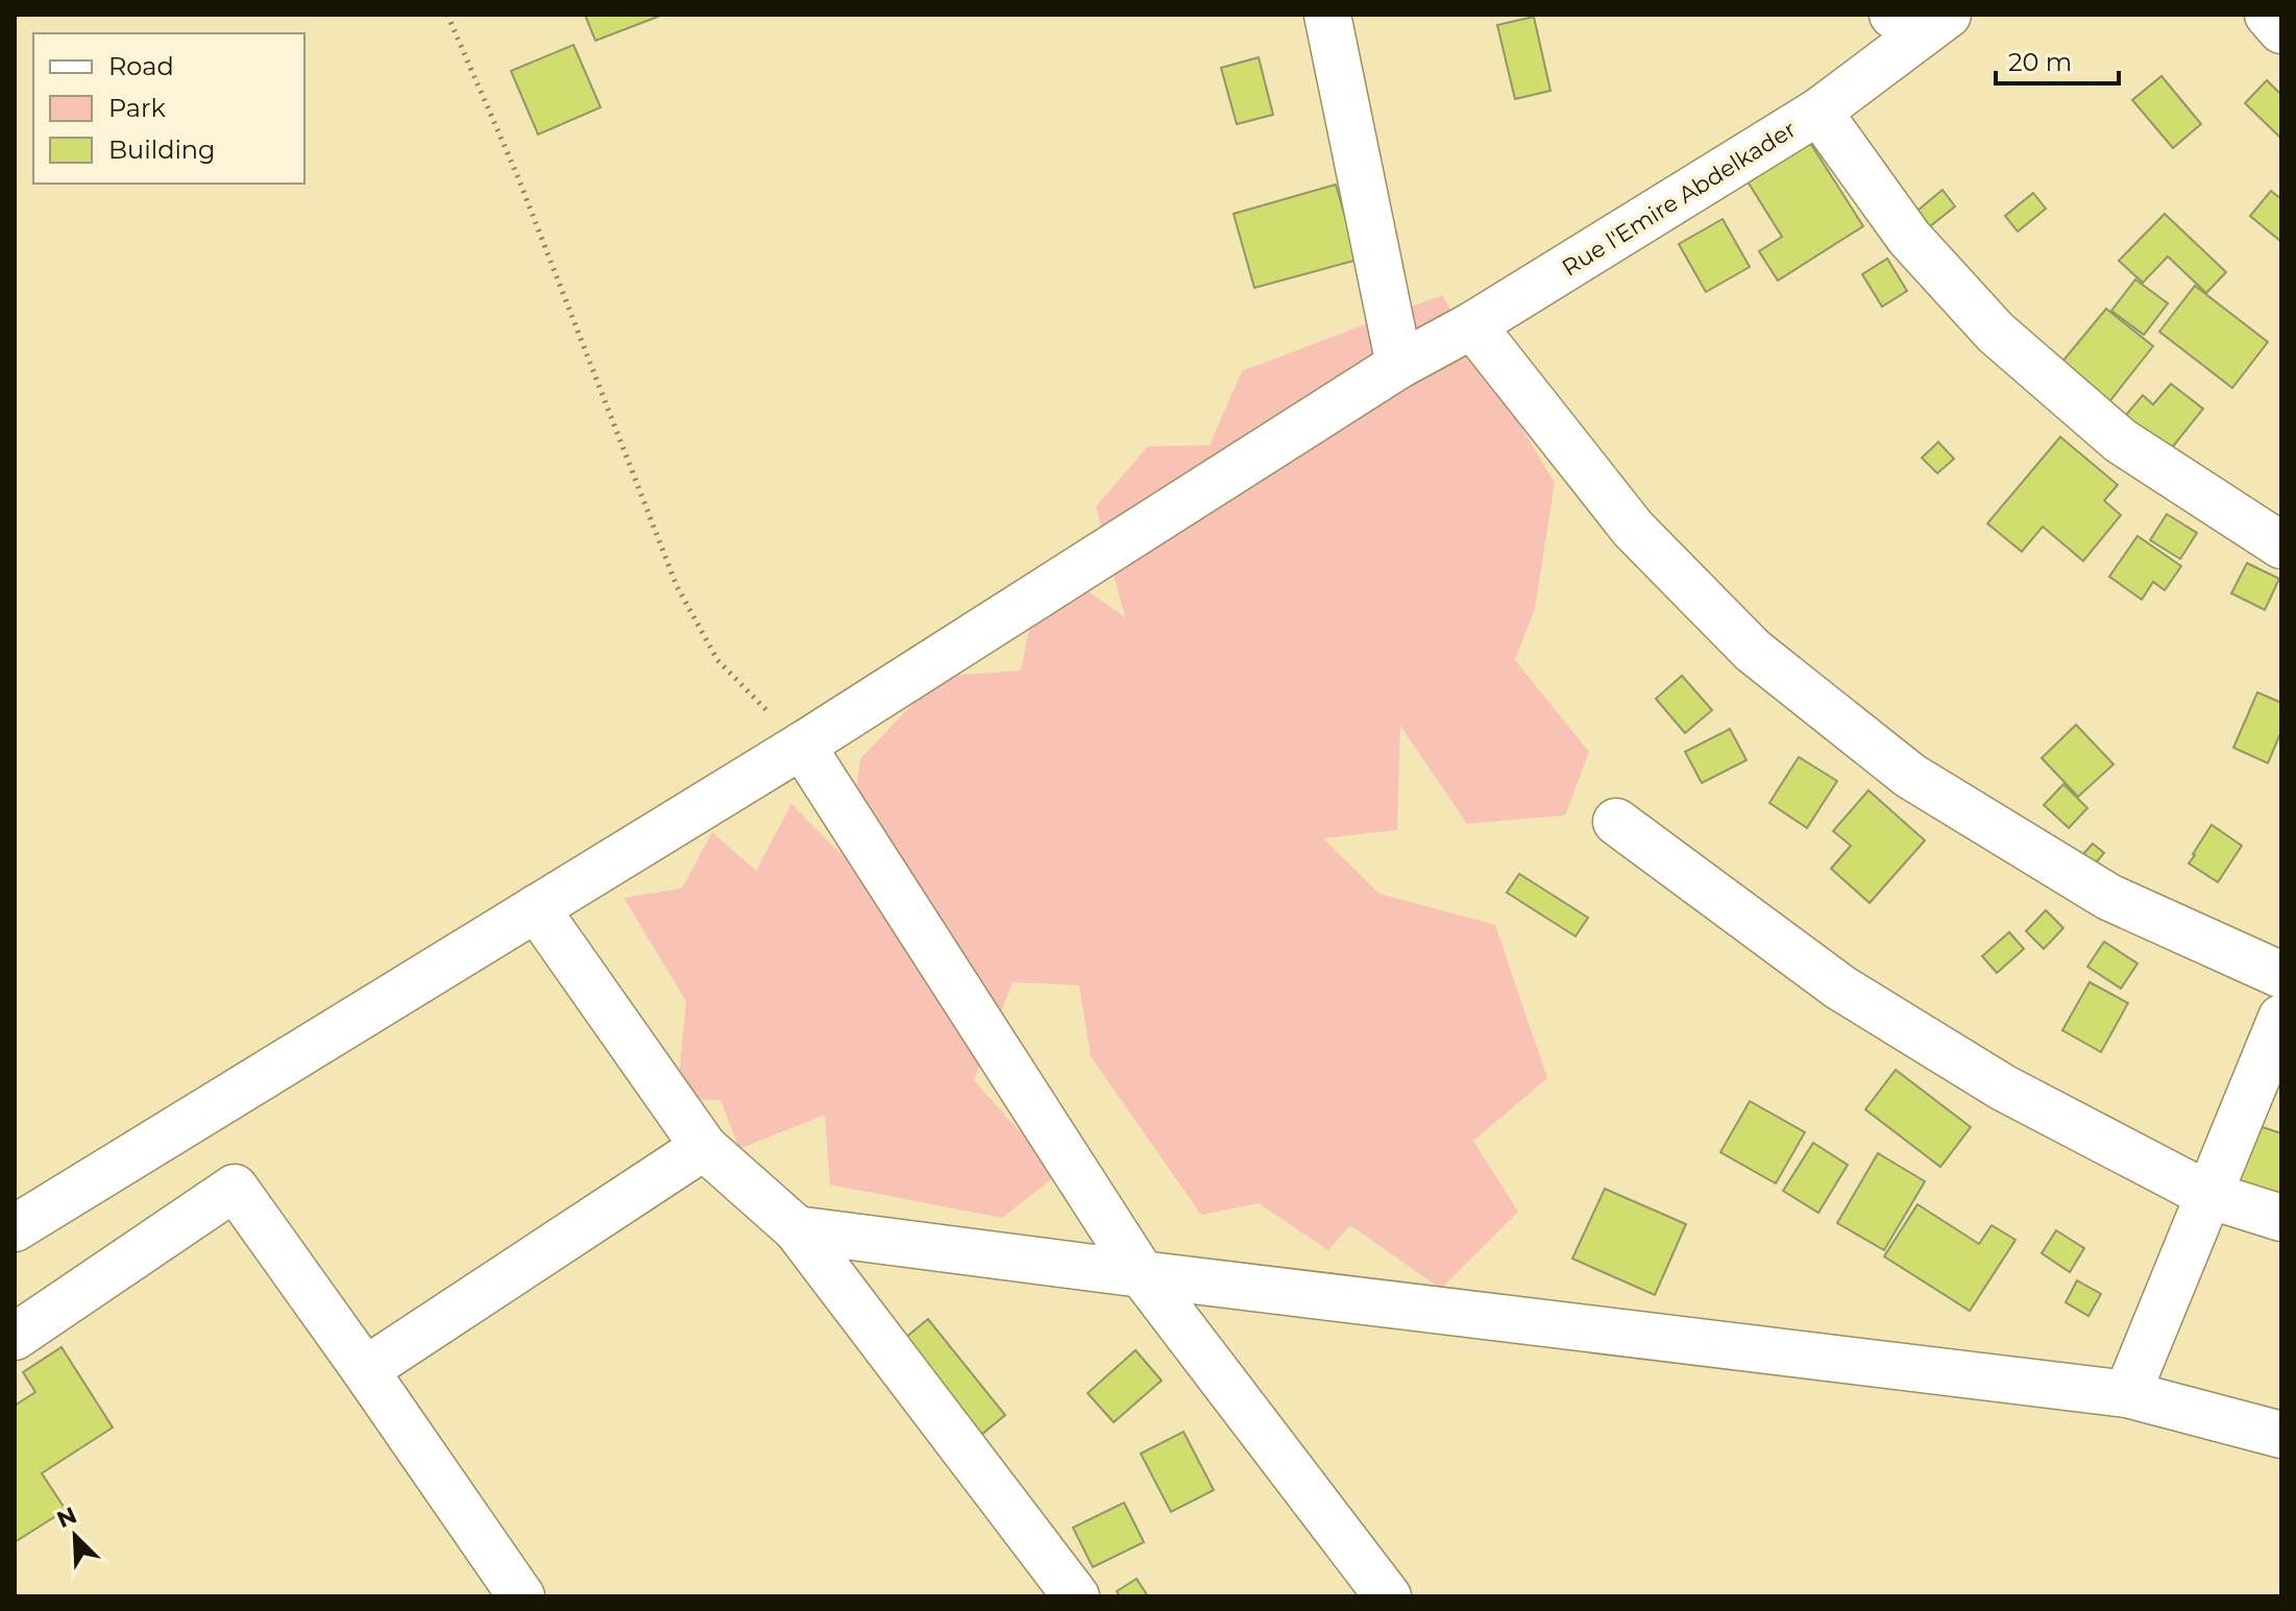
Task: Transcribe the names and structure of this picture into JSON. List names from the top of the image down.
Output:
{
  "streets": {
    "street": ["Rue l'Emire Abdelkader"]
  },
  "legend": ["Road", "Park", "Building"],
  "scale_bar": "20 m",
  "north": "top left"
}
